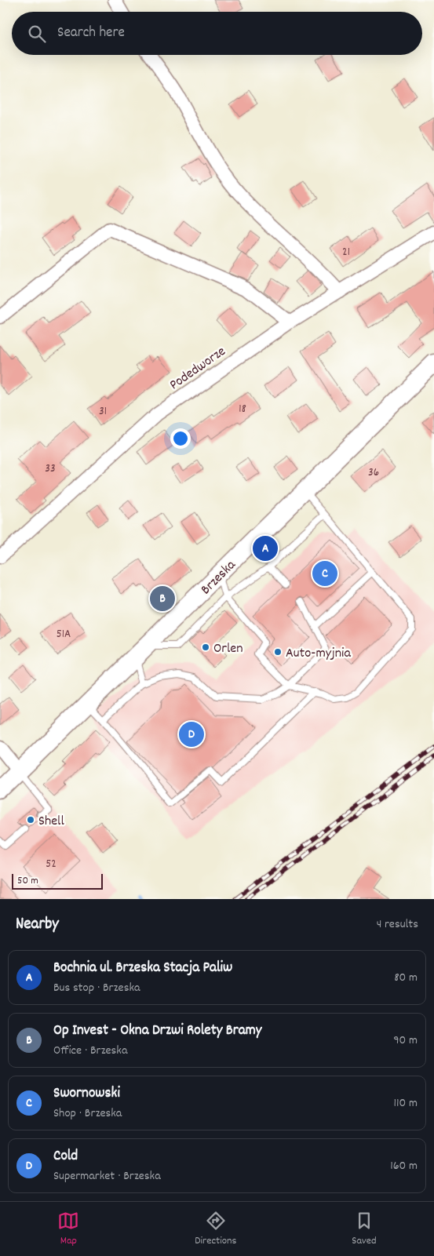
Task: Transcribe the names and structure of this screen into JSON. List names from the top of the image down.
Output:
{
  "streets": {
    "main road": ["Brzeska"],
    "street": ["Podedworze"]
  },
  "places": ["Orlen", "Auto-myjnia", "Shell"],
  "house_numbers": [
    "21",
    "18",
    "31",
    "33",
    "36",
    "51A",
    "52"
  ],
  "scale_bar": "50 m",
  "page": {
    "search": "Search here",
    "pins": [
      "A",
      "C",
      "B",
      "D"
    ],
    "scale": "50 m",
    "heading": ["Nearby", "4 results"],
    "list": [
      {
        "mark": "A",
        "name": "Bochnia ul. Brzeska Stacja Paliw",
        "note": "Bus stop · Brzeska",
        "value": "80 m"
      },
      {
        "mark": "B",
        "name": "Op Invest - Okna Drzwi Rolety Bramy",
        "note": "Office · Brzeska",
        "value": "90 m"
      },
      {
        "mark": "C",
        "name": "Swornowski",
        "note": "Shop · Brzeska",
        "value": "110 m"
      },
      {
        "mark": "D",
        "name": "Cold",
        "note": "Supermarket · Brzeska",
        "value": "160 m"
      }
    ],
    "nav": ["Map", "Directions", "Saved"]
  }
}
